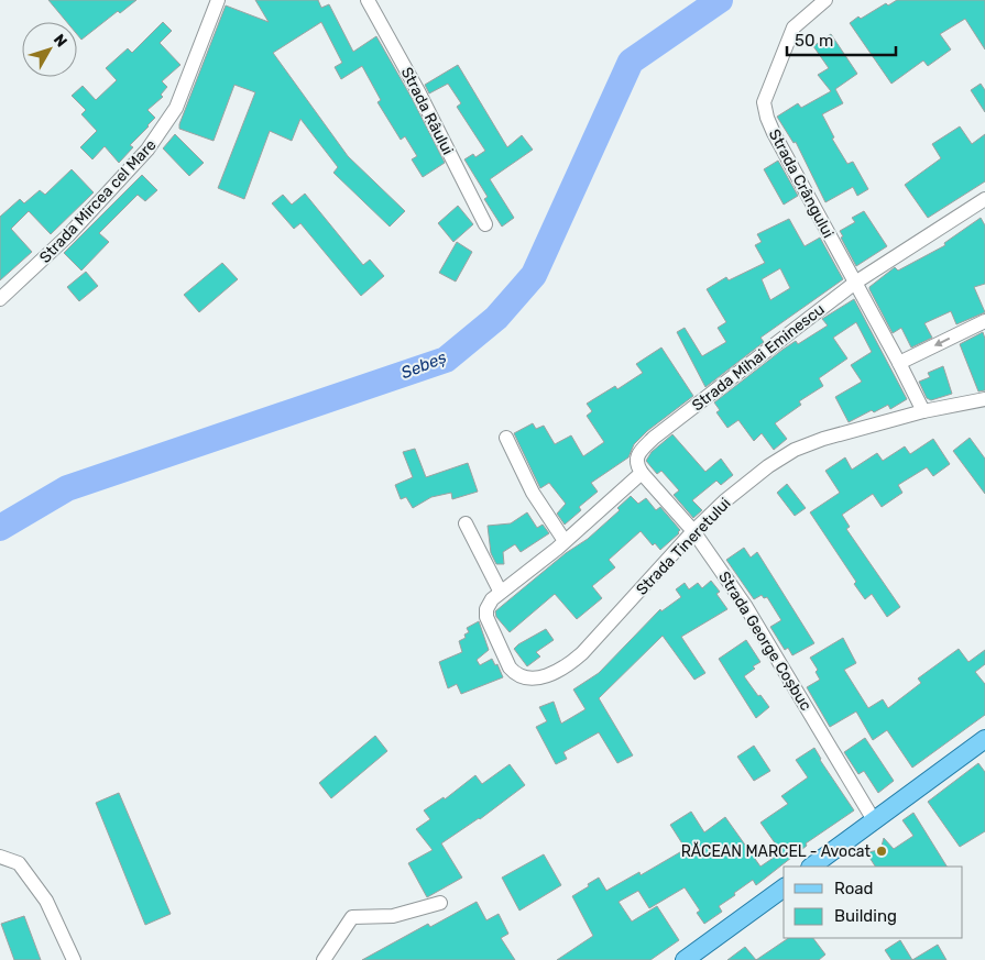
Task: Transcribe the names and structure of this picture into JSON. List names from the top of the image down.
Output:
{
  "streets": {
    "street": [
      "Strada Râului",
      "Strada Crângului",
      "Strada Mircea cel Mare",
      "Strada Mihai Eminescu",
      "Strada Tineretului",
      "Strada George Coșbuc"
    ]
  },
  "crossings": [
    ["Strada Crângului", "Strada Mihai Eminescu"],
    ["Strada Crângului", "Strada Tineretului"],
    ["Strada Mihai Eminescu", "Strada George Coșbuc"],
    ["Strada Tineretului", "Strada George Coșbuc"]
  ],
  "water": ["Sebeș"],
  "places": ["RĂCEAN MARCEL - Avocat"],
  "legend": ["Road", "Building"],
  "scale_bar": "50 m",
  "north": "top right"
}
